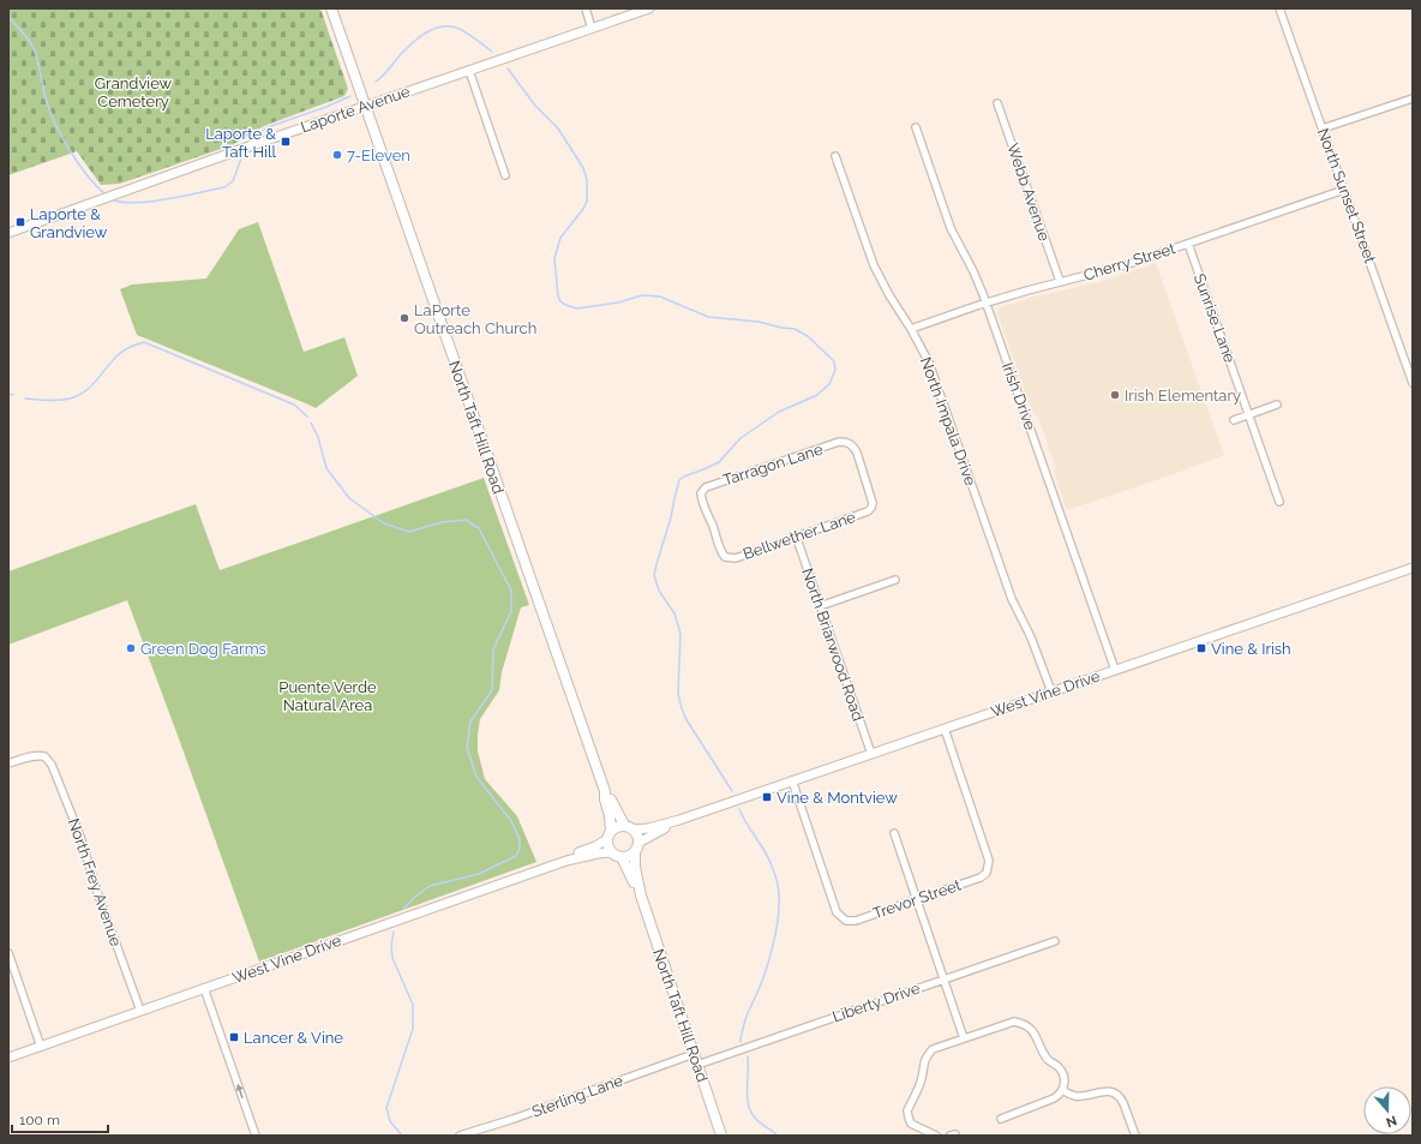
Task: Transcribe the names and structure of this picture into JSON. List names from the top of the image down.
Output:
{
  "streets": {
    "main road": ["North Taft Hill Road", "West Vine Drive"],
    "street": [
      "Laporte Avenue",
      "Webb Avenue",
      "North Sunset Street",
      "Cherry Street",
      "Sunrise Lane",
      "Irish Drive",
      "North Impala Drive",
      "Tarragon Lane",
      "Bellwether Lane",
      "North Briarwood Road",
      "North Frey Avenue",
      "Trevor Street",
      "Liberty Drive",
      "Sterling Lane"
    ]
  },
  "crossings": [
    ["Laporte Avenue", "North Taft Hill Road"],
    ["Webb Avenue", "Cherry Street"],
    ["North Sunset Street", "Cherry Street"],
    ["Cherry Street", "Sunrise Lane"],
    ["Cherry Street", "Irish Drive"],
    ["Cherry Street", "North Impala Drive"],
    ["Irish Drive", "West Vine Drive"],
    ["North Impala Drive", "West Vine Drive"],
    ["North Taft Hill Road", "West Vine Drive"],
    ["North Taft Hill Road", "Liberty Drive"],
    ["North Taft Hill Road", "Sterling Lane"],
    ["Tarragon Lane", "Bellwether Lane"],
    ["Bellwether Lane", "North Briarwood Road"],
    ["North Briarwood Road", "West Vine Drive"],
    ["West Vine Drive", "North Frey Avenue"],
    ["West Vine Drive", "Trevor Street"]
  ],
  "parks": ["Grandview Cemetery", "Puente Verde Natural Area"],
  "places": {
    "transit": [
      "Laporte & Taft Hill",
      "Laporte & Grandview",
      "Vine & Irish",
      "Vine & Montview",
      "Lancer & Vine"
    ],
    "other": [
      "7-Eleven",
      "LaPorte Outreach Church",
      "Irish Elementary",
      "Green Dog Farms"
    ]
  },
  "scale_bar": "100 m",
  "north": "bottom"
}
